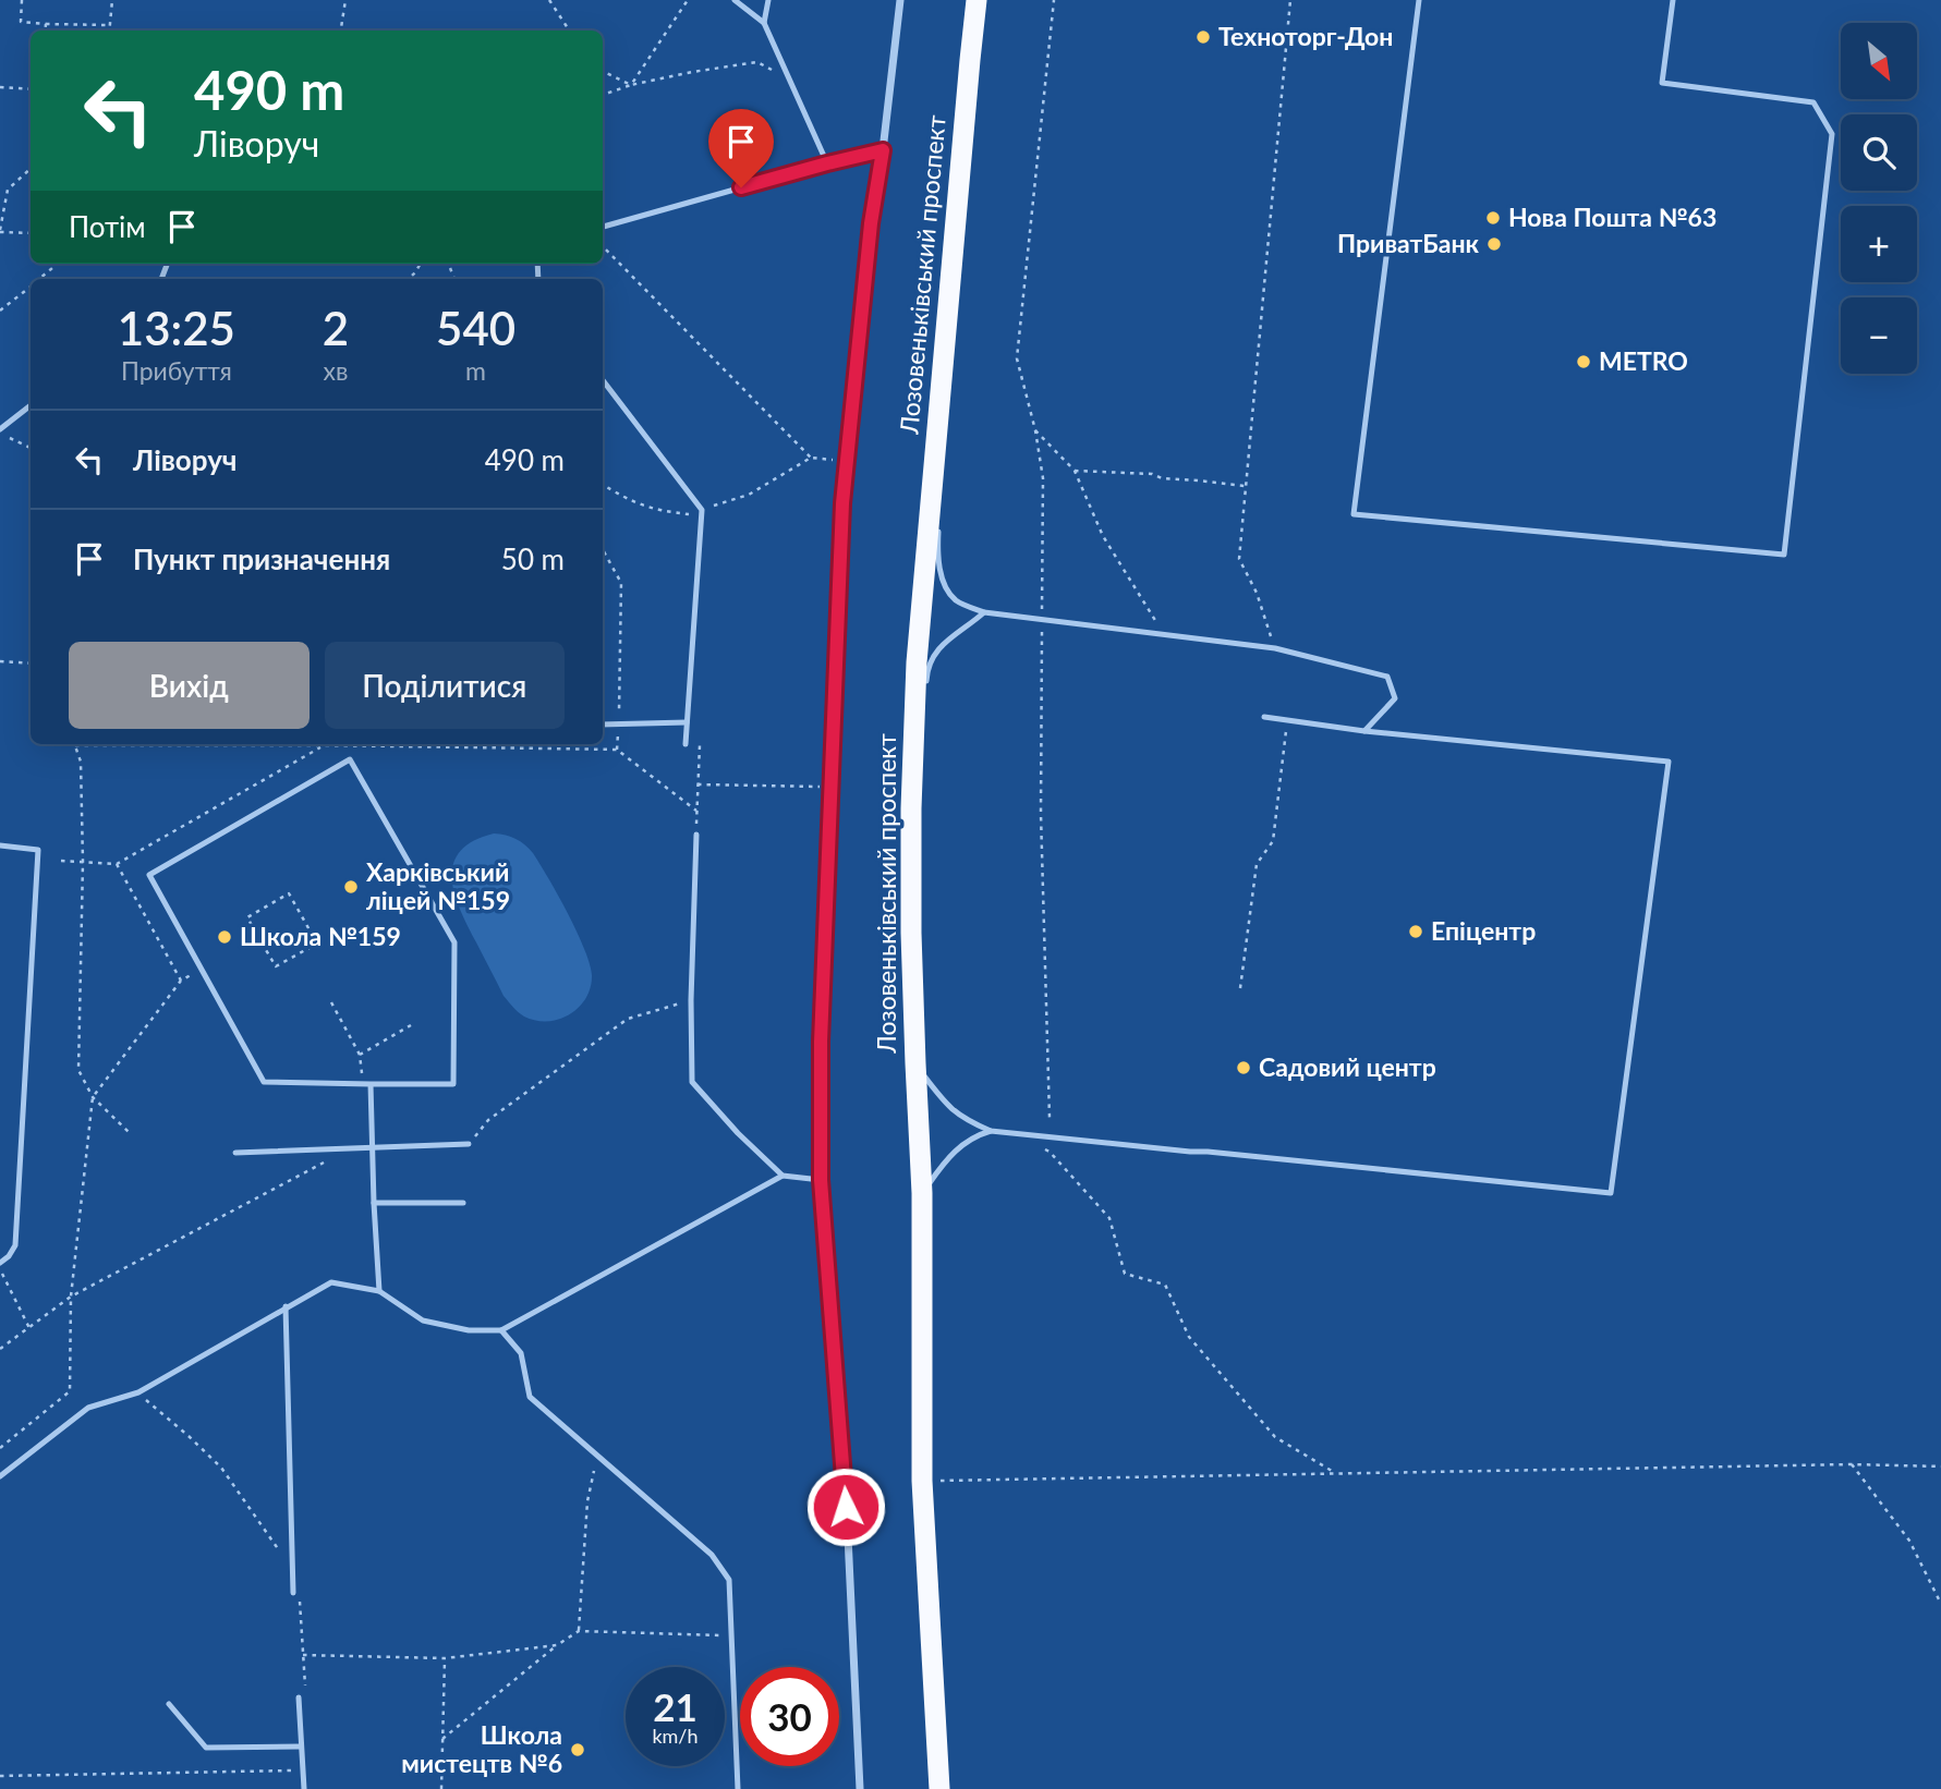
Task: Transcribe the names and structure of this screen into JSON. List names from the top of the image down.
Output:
{
  "streets": {
    "highway": ["Лозовеньківський проспект"]
  },
  "places": [
    "Техноторг-Дон",
    "Нова Пошта №63",
    "ПриватБанк",
    "METRO",
    "Харківський ліцей №159",
    "Епіцентр",
    "Школа №159",
    "Садовий центр",
    "Школа мистецтв №6"
  ],
  "north": "bottom right",
  "page": {
    "map_buttons": ["+", "−"],
    "turn": ["490 m", "Ліворуч"],
    "then": "Потім",
    "eta": [
      "13:25",
      "Прибуття",
      "2",
      "хв",
      "540",
      "m"
    ],
    "list": [
      {
        "name": "Ліворуч",
        "value": "490 m"
      },
      {
        "name": "Пункт призначення",
        "value": "50 m"
      }
    ],
    "buttons": ["Вихід", "Поділитися"],
    "speed": "21 km/h",
    "limit": "30"
  }
}
